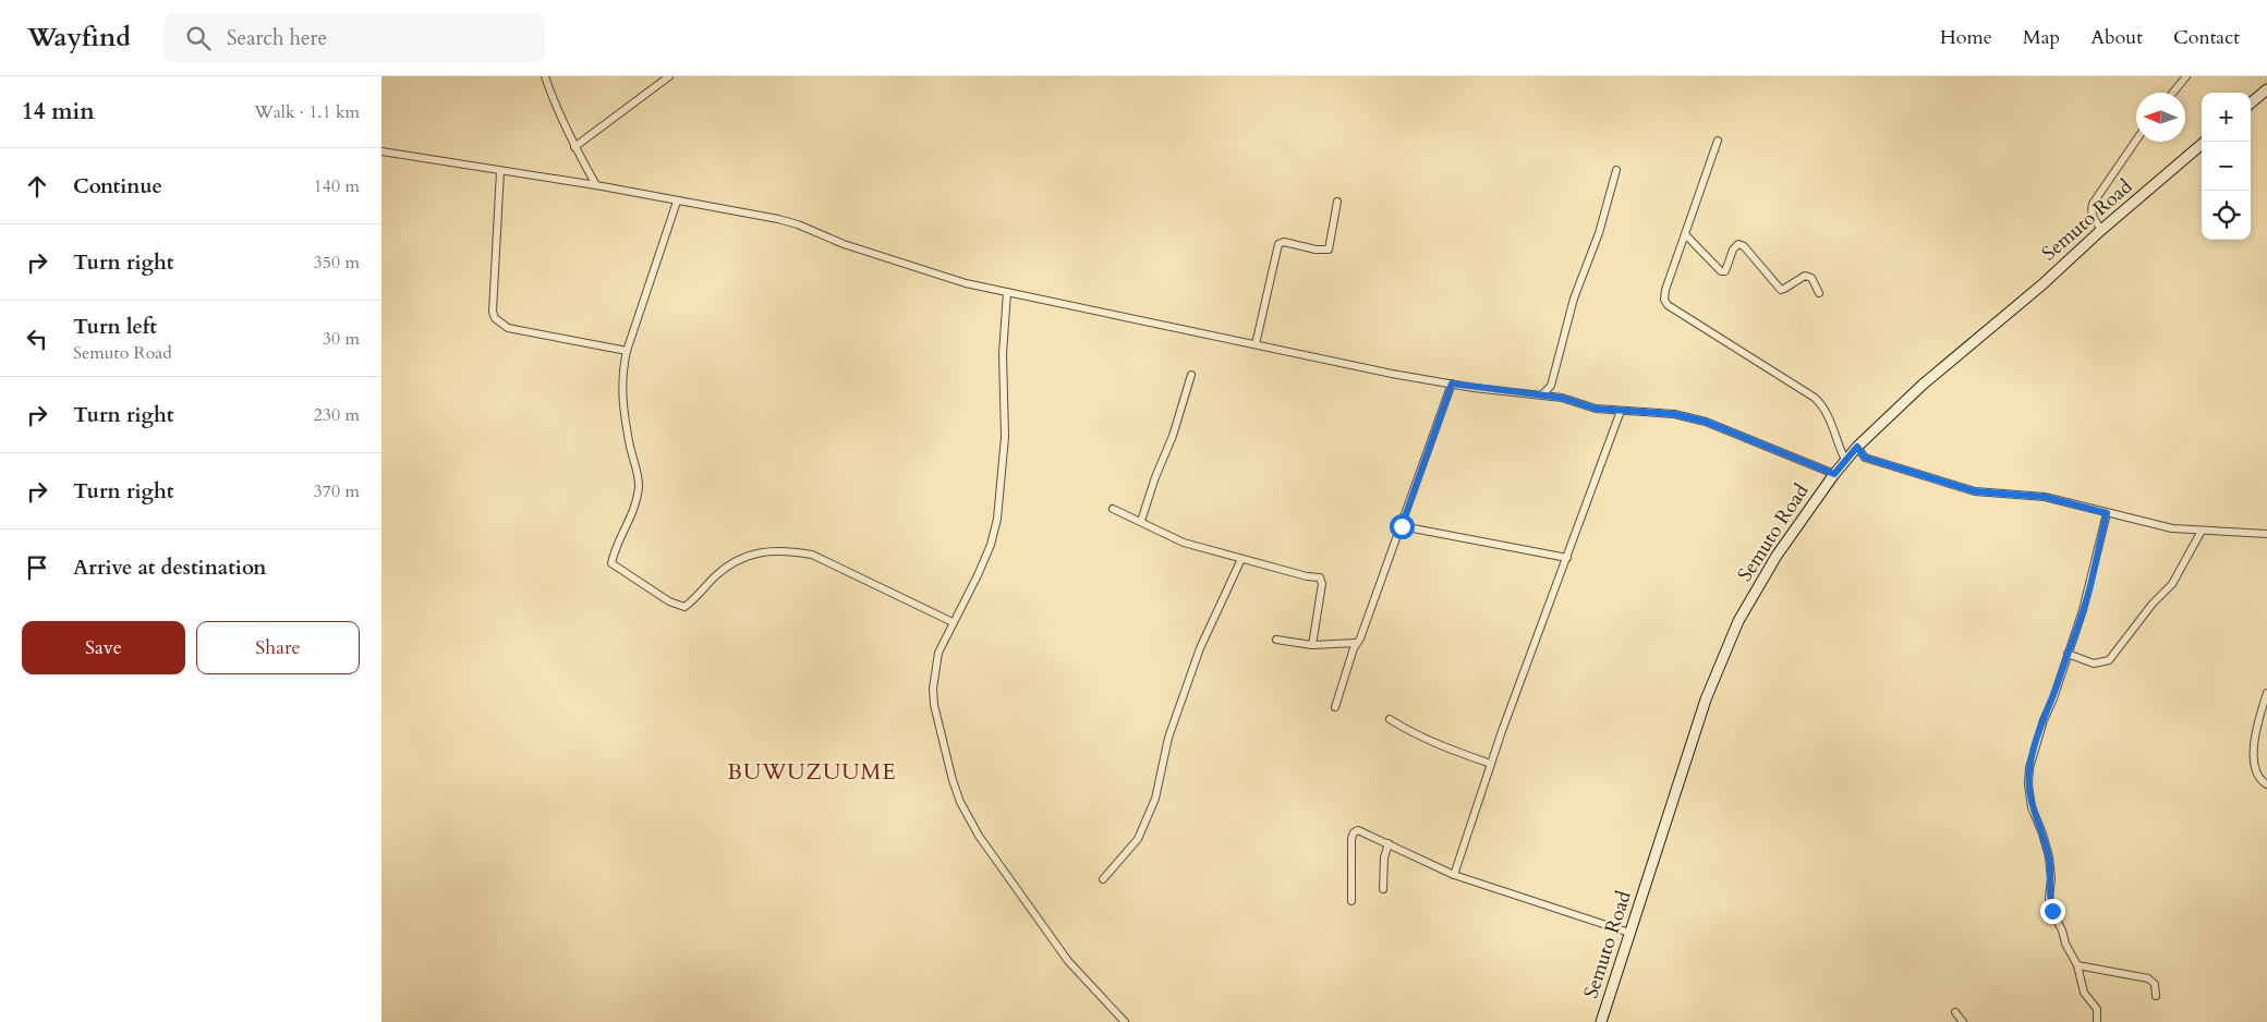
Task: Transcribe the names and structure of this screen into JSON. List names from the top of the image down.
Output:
{
  "streets": {
    "main road": ["Semuto Road"]
  },
  "districts": ["BUWUZUUME"],
  "north": "left",
  "page": {
    "header": "Wayfind",
    "search": "Search here",
    "nav": [
      "Home",
      "Map",
      "About",
      "Contact"
    ],
    "heading": ["14 min", "Walk · 1.1 km"],
    "map_buttons": ["+", "−"],
    "list": [
      ["Continue", "140 m"],
      ["Turn right", "350 m"],
      ["Turn left", "Semuto Road", "30 m"],
      ["Turn right", "230 m"],
      ["Turn right", "370 m"],
      "Arrive at destination"
    ],
    "buttons": ["Save", "Share"]
  }
}
